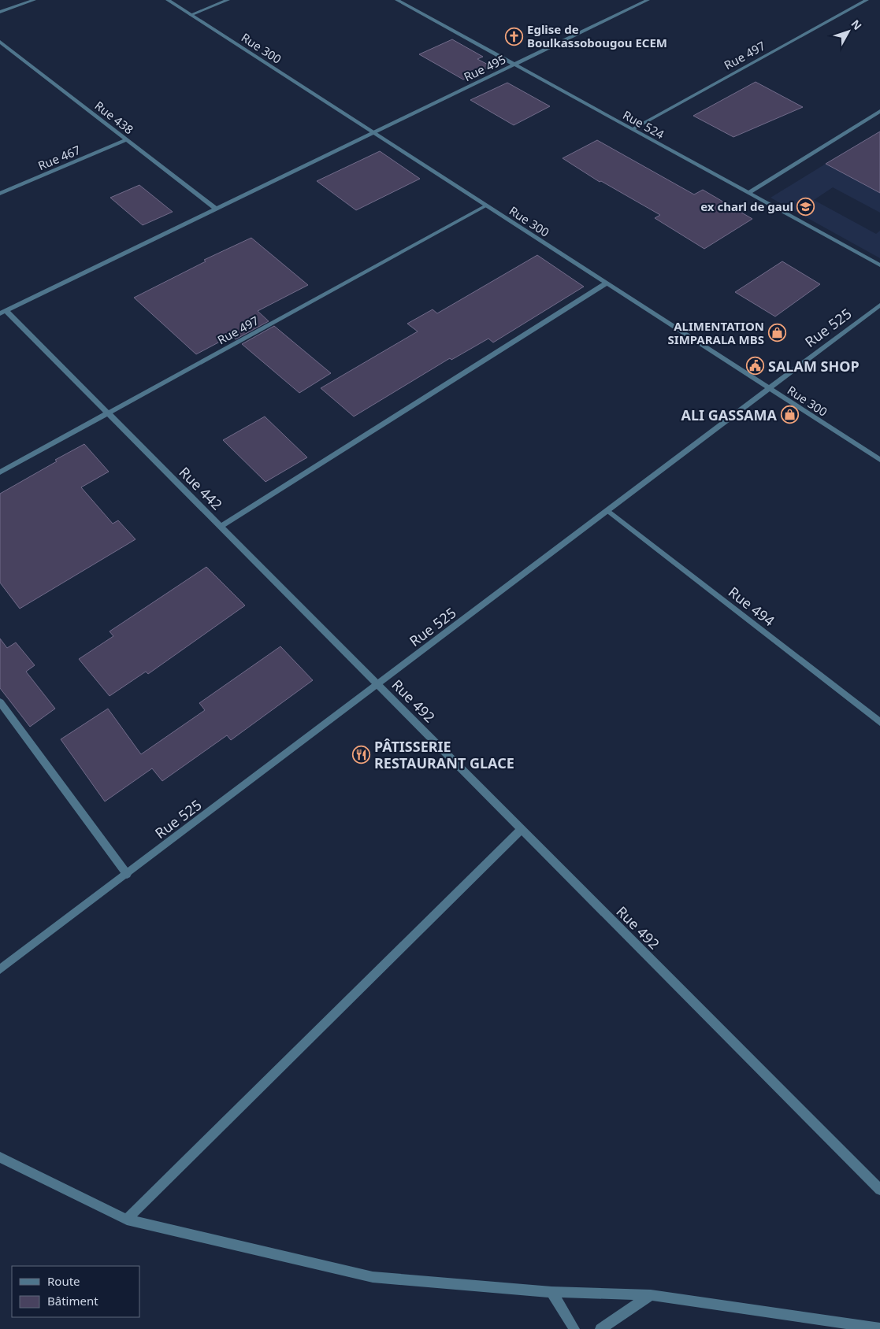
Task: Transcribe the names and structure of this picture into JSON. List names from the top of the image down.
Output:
{
  "streets": {
    "street": [
      "Rue 300",
      "Rue 497",
      "Rue 495",
      "Rue 438",
      "Rue 524",
      "Rue 467",
      "Rue 525",
      "Rue 442",
      "Rue 494",
      "Rue 492"
    ]
  },
  "crossings": [
    ["Rue 300", "Rue 497"],
    ["Rue 300", "Rue 495"],
    ["Rue 300", "Rue 525"],
    ["Rue 497", "Rue 524"],
    ["Rue 497", "Rue 442"],
    ["Rue 495", "Rue 438"],
    ["Rue 495", "Rue 524"],
    ["Rue 495", "Rue 442"],
    ["Rue 438", "Rue 467"],
    ["Rue 525", "Rue 442"],
    ["Rue 525", "Rue 494"],
    ["Rue 525", "Rue 492"],
    ["Rue 442", "Rue 492"]
  ],
  "places": {
    "church": ["Eglise de Boulkassobougou ECEM"],
    "school or university": ["ex charl de gaul"],
    "shop": ["ALIMENTATION SIMPARALA MBS", "ALI GASSAMA"],
    "public building": ["SALAM SHOP"],
    "restaurant": ["PÂTISSERIE RESTAURANT GLACE"]
  },
  "legend": ["Route", "Bâtiment"],
  "north": "top right"
}
